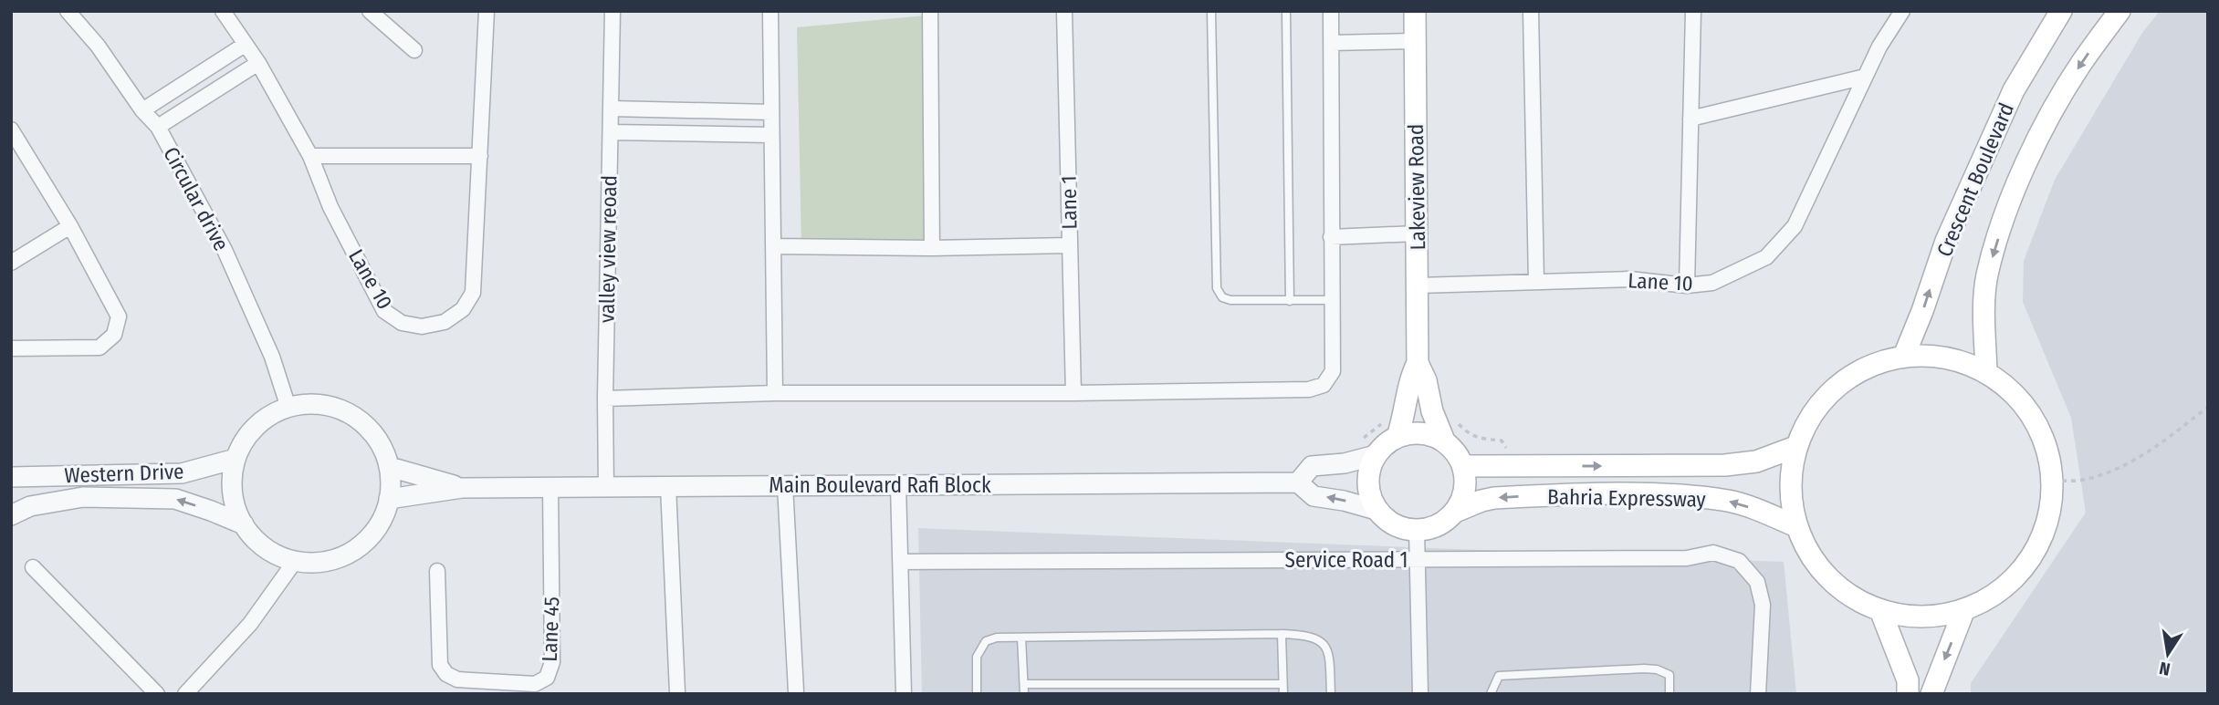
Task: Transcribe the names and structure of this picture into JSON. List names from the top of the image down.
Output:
{
  "streets": {
    "main road": ["Crescent Boulevard", "Lakeview Road", "Bahria Expressway"],
    "street": [
      "Circular drive",
      "Lane 1",
      "valley view reoad",
      "Lane 10",
      "Western Drive",
      "Main Boulevard Rafi Block",
      "Service Road 1",
      "Lane 45"
    ]
  },
  "crossings": [
    ["Lakeview Road", "Lane 10"],
    ["Circular drive", "Western Drive"],
    ["valley view reoad", "Main Boulevard Rafi Block"],
    ["Main Boulevard Rafi Block", "Lane 45"]
  ],
  "north": "bottom"
}
